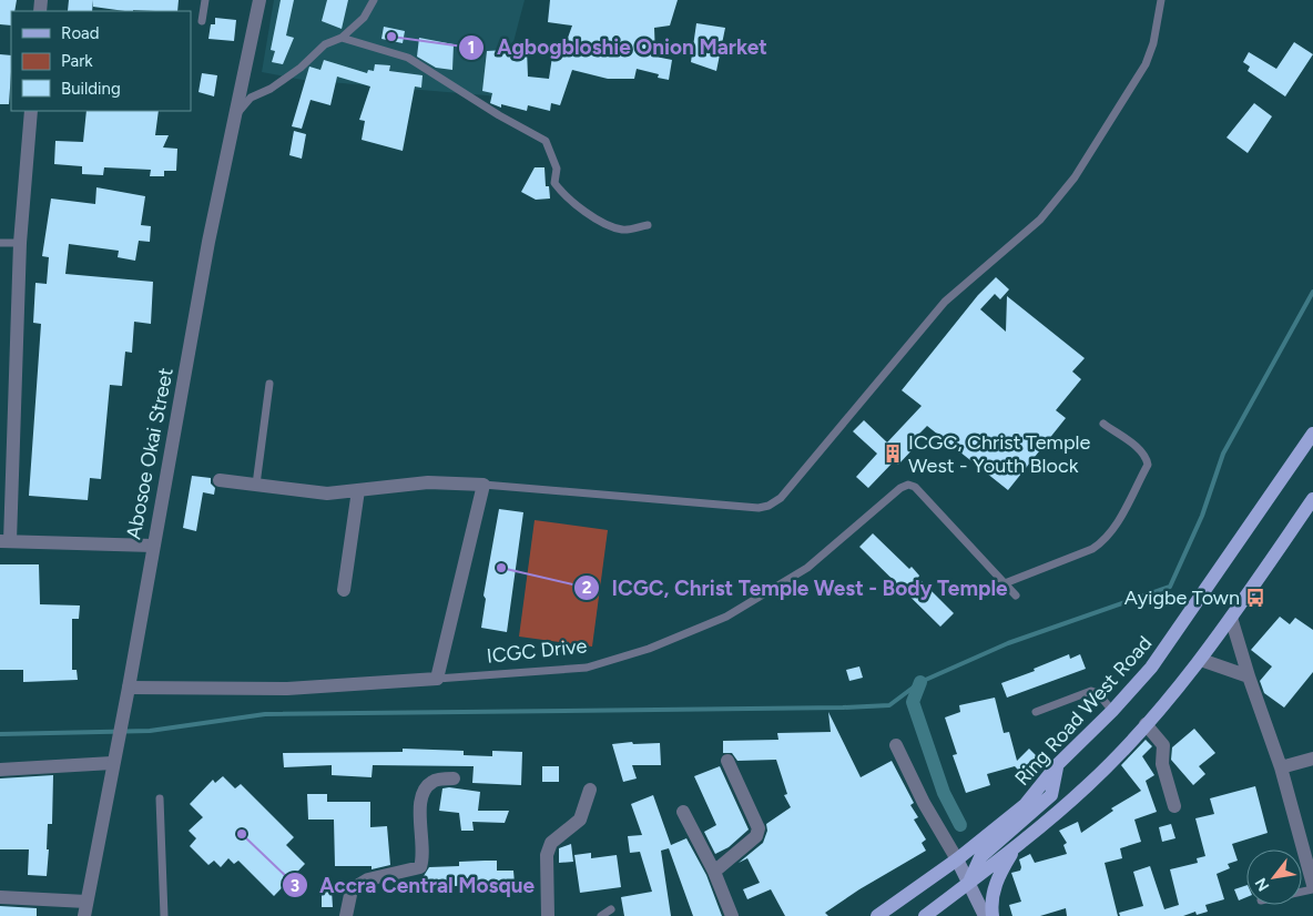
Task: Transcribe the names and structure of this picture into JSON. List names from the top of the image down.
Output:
{
  "streets": {
    "main road": ["Ring Road West Road"],
    "street": ["Abosoe Okai Street", "ICGC Drive"]
  },
  "crossings": [
    ["Abosoe Okai Street", "ICGC Drive"]
  ],
  "places": {
    "other": ["Agbogbloshie Onion Market", "ICGC, Christ Temple West - Body Temple", "Accra Central Mosque"],
    "building": ["ICGC, Christ Temple West - Youth Block"],
    "bus stop": ["Ayigbe Town"]
  },
  "legend": ["Road", "Park", "Building"],
  "north": "bottom left"
}
